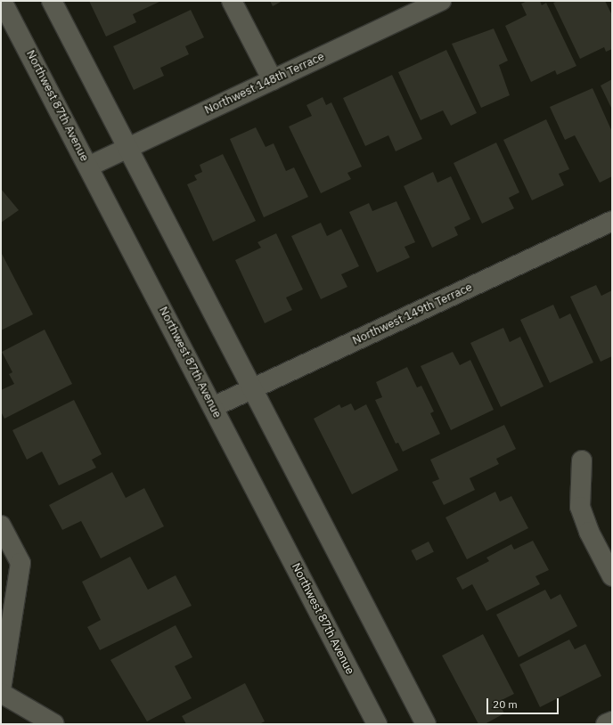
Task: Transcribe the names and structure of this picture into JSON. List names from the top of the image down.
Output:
{
  "streets": {
    "main road": ["Northwest 148th Terrace", "Northwest 87th Avenue", "Northwest 149th Terrace"]
  },
  "crossings": [
    ["Northwest 148th Terrace", "Northwest 87th Avenue"],
    ["Northwest 87th Avenue", "Northwest 149th Terrace"]
  ],
  "scale_bar": "20 m"
}
